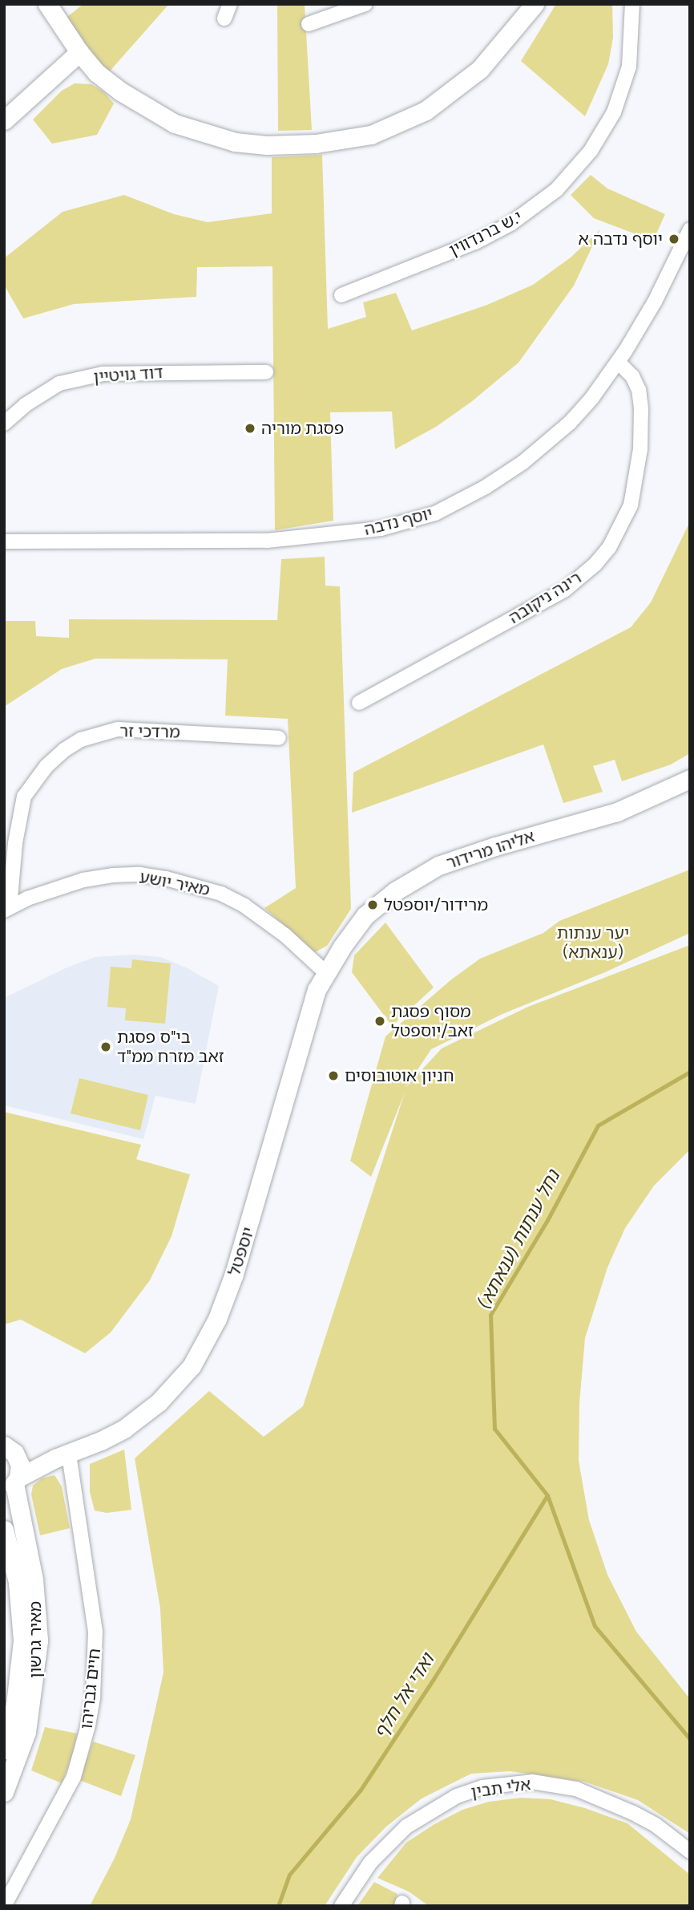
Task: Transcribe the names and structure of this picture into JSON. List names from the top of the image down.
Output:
{
  "streets": {
    "street": [
      "י.ש ברנדווין",
      "דוד גויטיין",
      "יוסף נדבה",
      "רינה ניקובה",
      "מרדכי זר",
      "אליהו מרידור",
      "מאיר יושע",
      "יוספטל",
      "מאיר גרשון",
      "חיים גבריהו",
      "אלי תבין"
    ]
  },
  "crossings": [
    ["יוסף נדבה", "רינה ניקובה"],
    ["מרדכי זר", "מאיר יושע"],
    ["אליהו מרידור", "מאיר יושע"],
    ["אליהו מרידור", "יוספטל"],
    ["מאיר יושע", "יוספטל"],
    ["יוספטל", "מאיר גרשון"],
    ["יוספטל", "חיים גבריהו"]
  ],
  "water": ["נחל ענתות (ענאתא)", "ואדי אל חלף"],
  "parks": ["יער ענתות (ענאתא)"],
  "places": [
    "יוסף נדבה א",
    "פסגת מוריה",
    "מרידור/יוספטל",
    "מסוף פסגת זאב/יוספטל",
    "בי\"ס פסגת זאב מזרח ממ\"ד",
    "חניון אוטובוסים"
  ]
}
